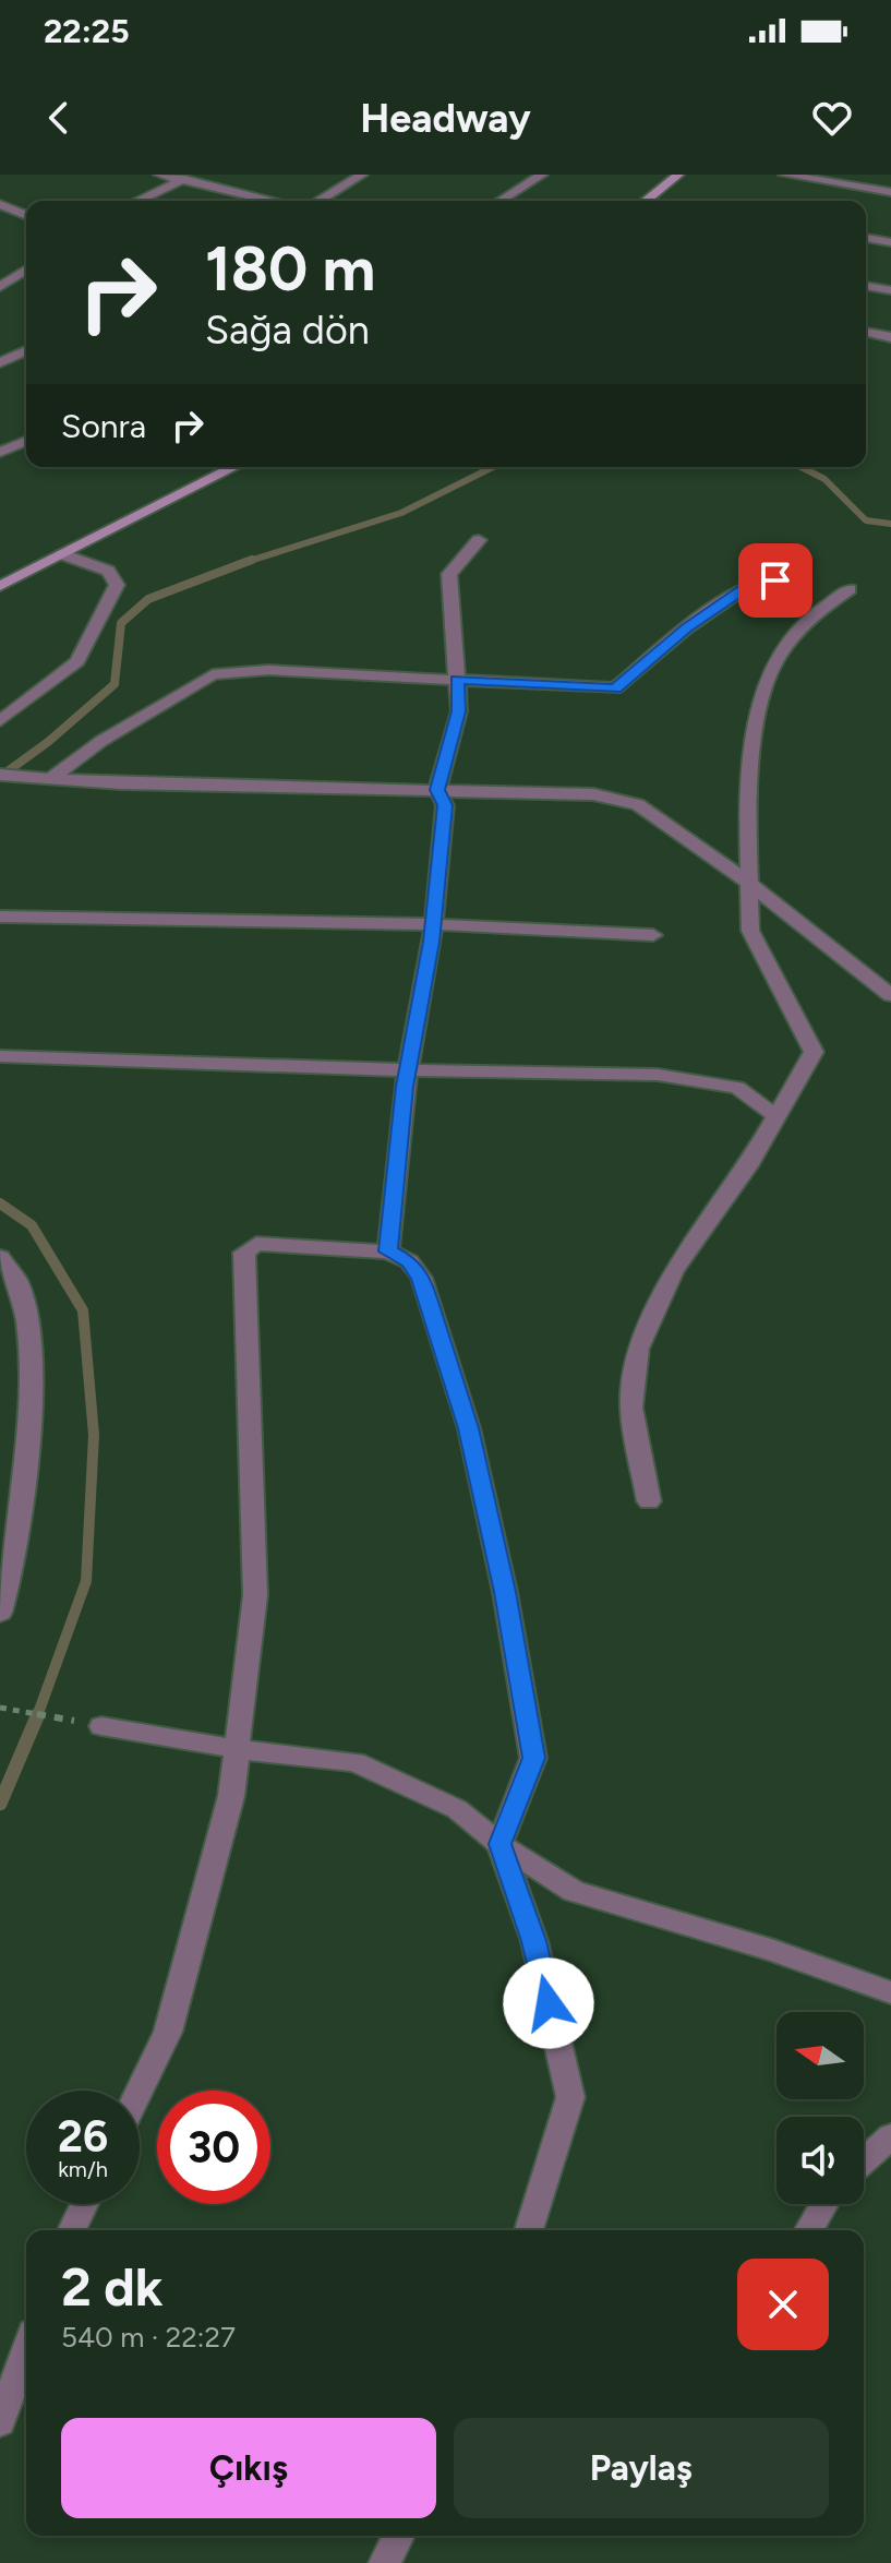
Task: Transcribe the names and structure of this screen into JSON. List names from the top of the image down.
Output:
{
  "north": "left",
  "page": {
    "status": "22:25",
    "header": "Headway",
    "turn": ["180 m", "Sağa dön"],
    "then": "Sonra",
    "speed": "26 km/h",
    "limit": "30",
    "heading": ["2 dk", "540 m · 22:27"],
    "buttons": ["Çıkış", "Paylaş"]
  }
}
